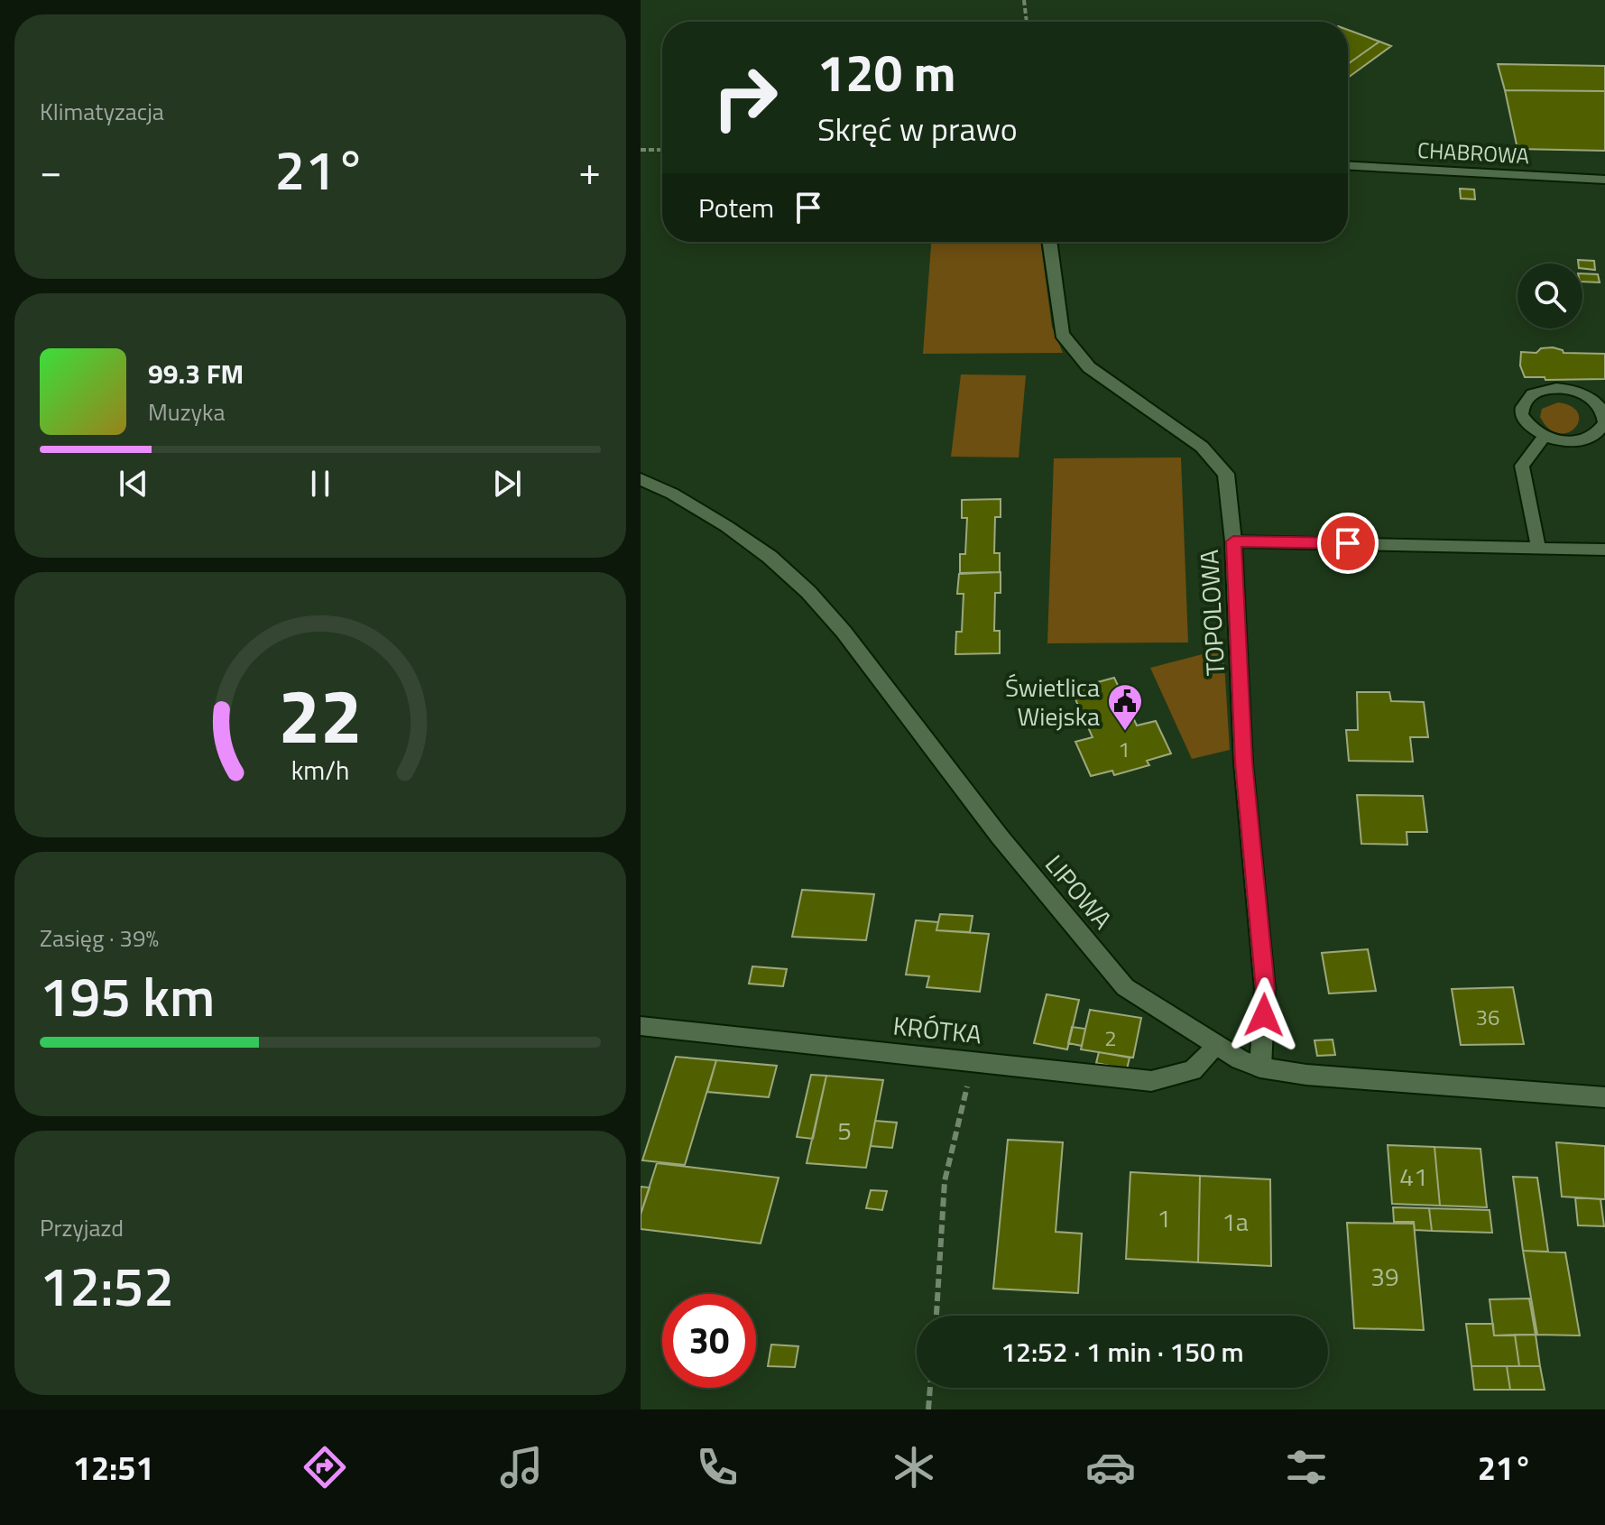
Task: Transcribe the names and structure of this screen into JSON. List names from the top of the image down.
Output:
{
  "streets": {
    "street": [
      "CHABROWA",
      "TOPOLOWA",
      "LIPOWA",
      "KRÓTKA"
    ]
  },
  "crossings": [
    ["TOPOLOWA", "LIPOWA"],
    ["LIPOWA", "KRÓTKA"]
  ],
  "places": {
    "public building": ["Świetlica Wiejska"]
  },
  "house_numbers": [
    "1",
    "36",
    "2",
    "5",
    "41",
    "1",
    "1a",
    "39"
  ],
  "page": {
    "tile": [
      "Klimatyzacja",
      ["Zasięg · 39%", "195 km"],
      ["Przyjazd", "12:52"]
    ],
    "turn": ["120 m", "Skręć w prawo"],
    "heat": ["−", "21°", "+"],
    "then": "Potem",
    "song": ["99.3 FM", "Muzyka"],
    "limit": "30",
    "trip": "12:52 · 1 min · 150 m",
    "tabs": ["12:51", "21°"],
    "gauge": ["22", "km/h"]
  }
}
